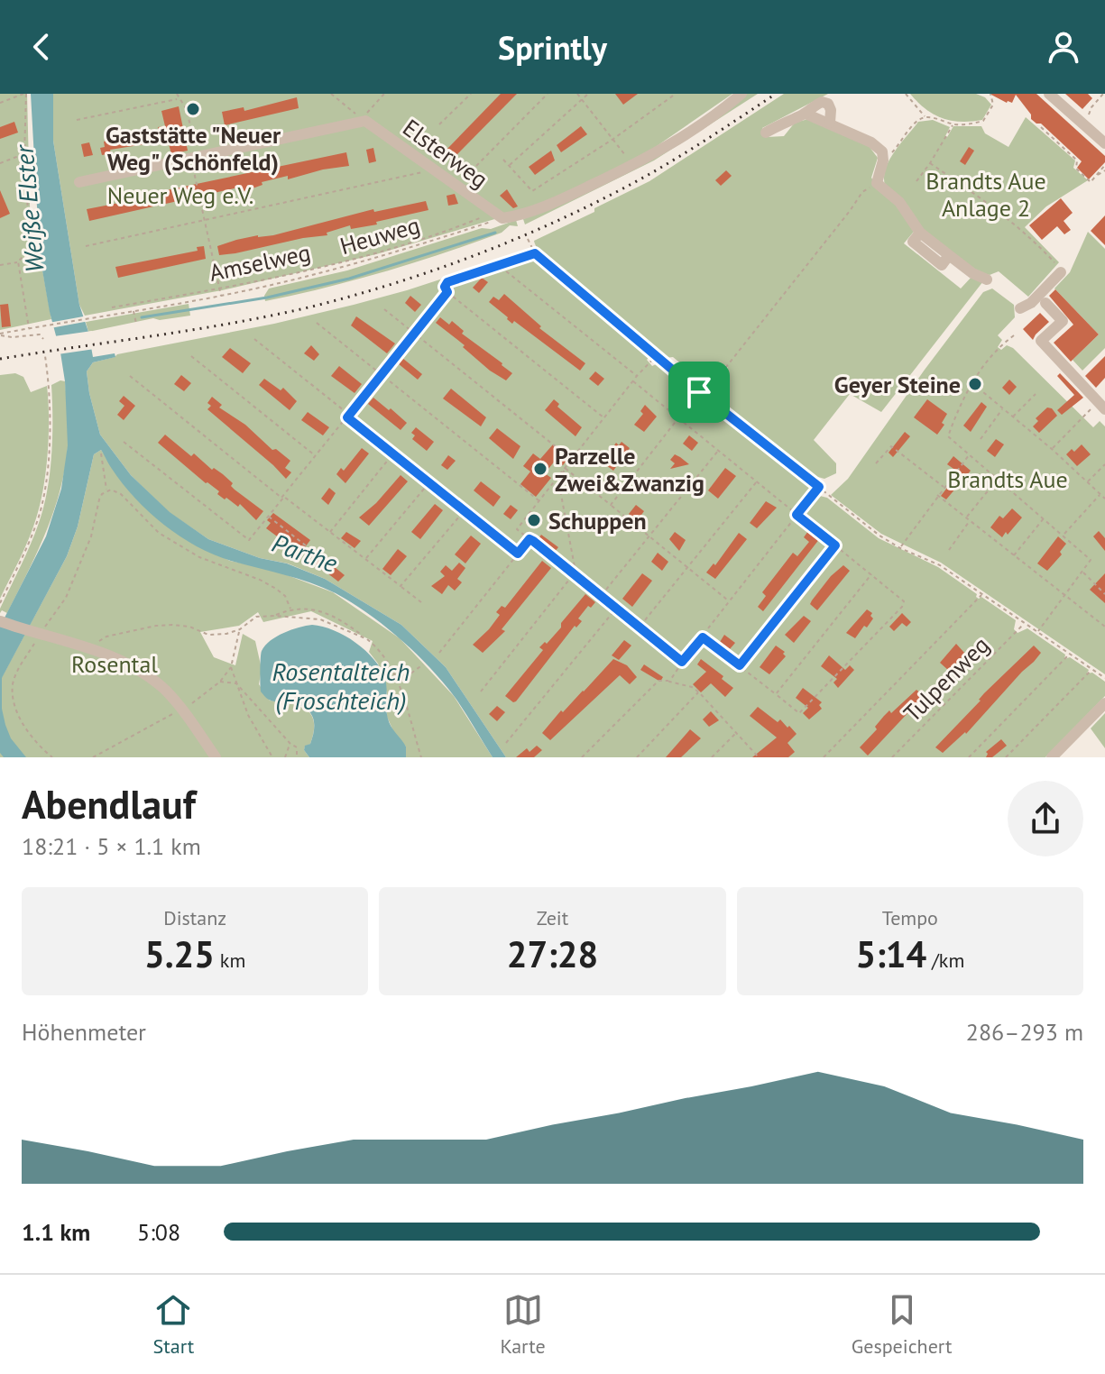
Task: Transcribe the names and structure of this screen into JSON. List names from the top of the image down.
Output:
{
  "streets": {
    "street": ["Elsterweg"],
    "path": ["Heuweg", "Amselweg", "Tulpenweg"]
  },
  "crossings": [
    ["Elsterweg", "Heuweg"],
    ["Elsterweg", "Amselweg"]
  ],
  "water": ["Weiße Elster", "Parthe", "Rosentalteich (Froschteich)"],
  "parks": [
    "Brandts Aue Anlage 2",
    "Neuer Weg e.V.",
    "Brandts Aue",
    "Rosental"
  ],
  "places": [
    "Gaststätte \"Neuer Weg\" (Schönfeld)",
    "Geyer Steine",
    "Parzelle Zwei&Zwanzig",
    "Schuppen"
  ],
  "page": {
    "header": "Sprintly",
    "heading": ["Abendlauf", "18:21 · 5 × 1.1 km"],
    "stats": [
      ["Distanz", "5.25 km"],
      ["Zeit", "27:28"],
      ["Tempo", "5:14 /km"]
    ],
    "chart": ["Höhenmeter", "286–293 m"],
    "list": [
      {
        "name": "1.1 km",
        "note": "5:08"
      }
    ],
    "tabs": ["Start", "Karte", "Gespeichert"]
  }
}
